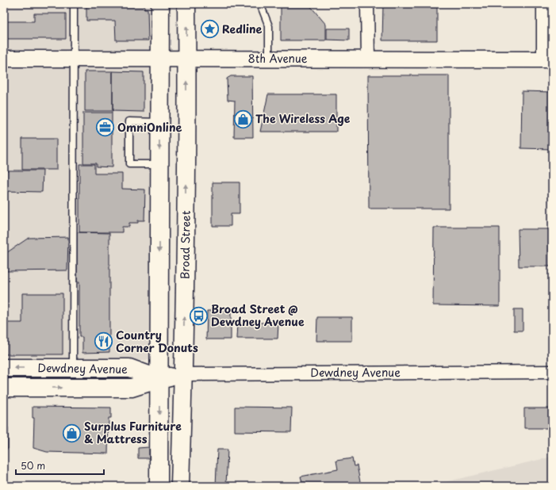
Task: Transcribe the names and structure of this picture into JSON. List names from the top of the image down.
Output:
{
  "streets": {
    "main road": ["Broad Street", "Dewdney Avenue"],
    "street": ["8th Avenue"]
  },
  "crossings": [
    ["8th Avenue", "Broad Street"],
    ["Broad Street", "Dewdney Avenue"]
  ],
  "places": {
    "place": ["Redline"],
    "shop": ["The Wireless Age", "Surplus Furniture & Mattress"],
    "office": ["OmniOnline"],
    "bus stop": ["Broad Street @ Dewdney Avenue"],
    "restaurant": ["Country Corner Donuts"]
  },
  "scale_bar": "50 m"
}
